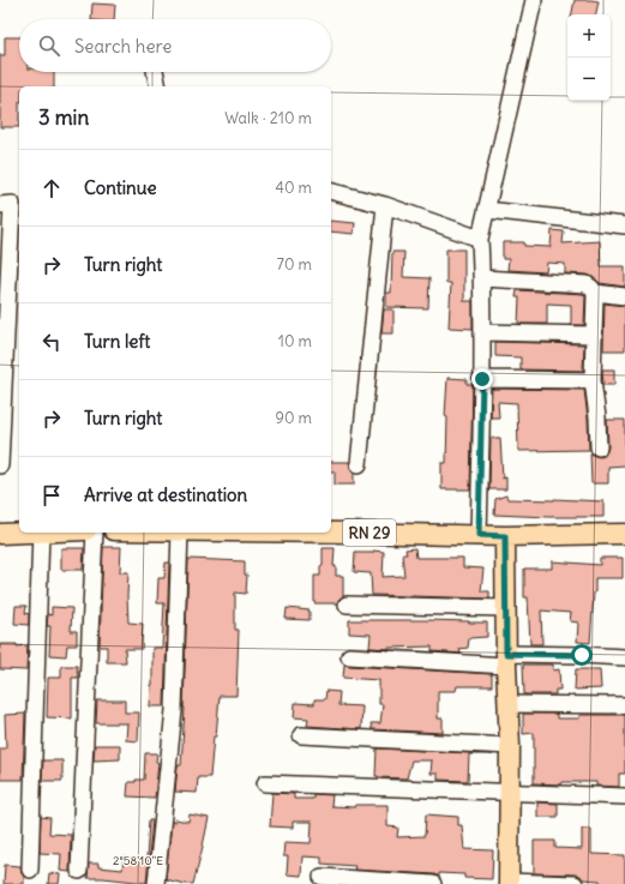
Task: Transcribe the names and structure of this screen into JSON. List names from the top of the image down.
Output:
{
  "streets": {
    "main road": ["RN 29"]
  },
  "page": {
    "map_buttons": ["+", "−"],
    "search": "Search here",
    "heading": ["3 min", "Walk · 210 m"],
    "list": [
      ["Continue", "40 m"],
      ["Turn right", "70 m"],
      ["Turn left", "10 m"],
      ["Turn right", "90 m"],
      "Arrive at destination"
    ]
  },
  "coordinates": ["2°58'10\"E"]
}
